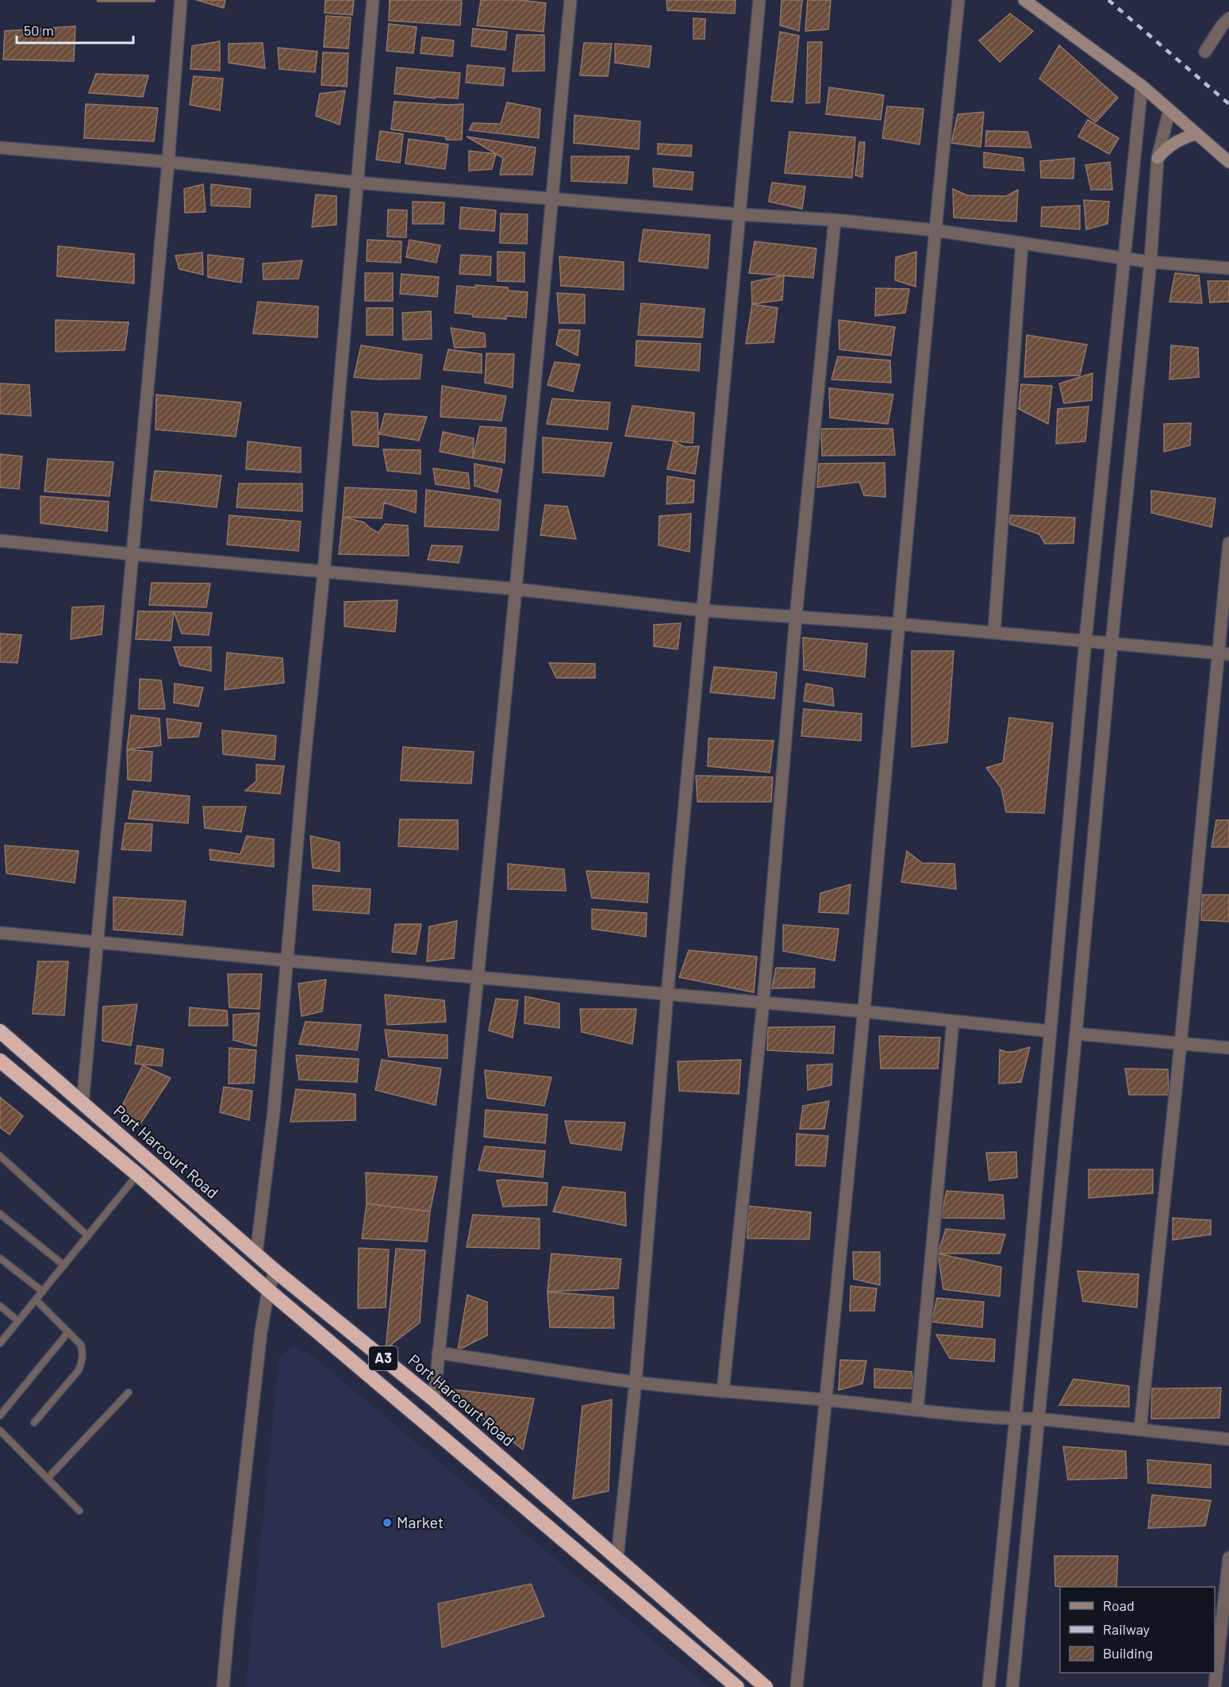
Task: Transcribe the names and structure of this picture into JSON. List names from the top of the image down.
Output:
{
  "streets": {
    "highway": ["Port Harcourt Road", "A3"]
  },
  "places": ["Market"],
  "legend": ["Road", "Railway", "Building"],
  "scale_bar": "50 m"
}
